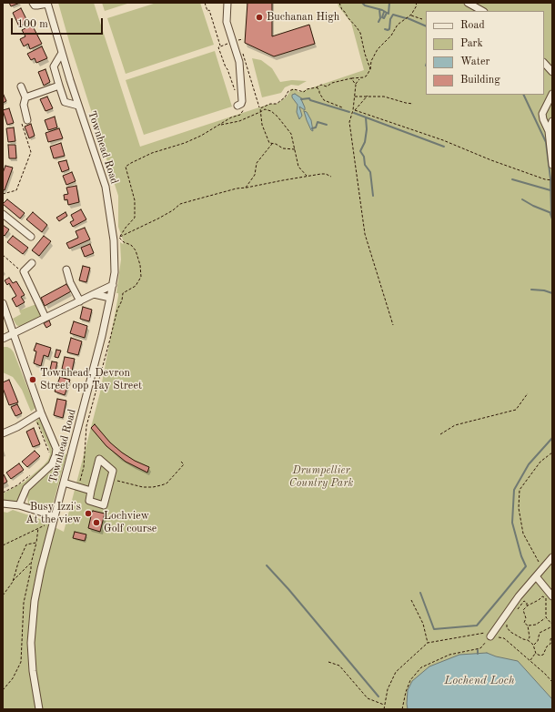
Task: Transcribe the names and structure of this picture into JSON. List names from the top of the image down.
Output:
{
  "streets": {
    "street": ["Townhead Road"]
  },
  "water": ["Lochend Loch"],
  "parks": ["Drumpellier Country Park"],
  "places": [
    "Buchanan High",
    "Townhead, Devron Street opp Tay Street",
    "Busy Izzi's At the view",
    "Lochview Golf course"
  ],
  "legend": [
    "Road",
    "Park",
    "Water",
    "Building"
  ],
  "scale_bar": "100 m"
}
